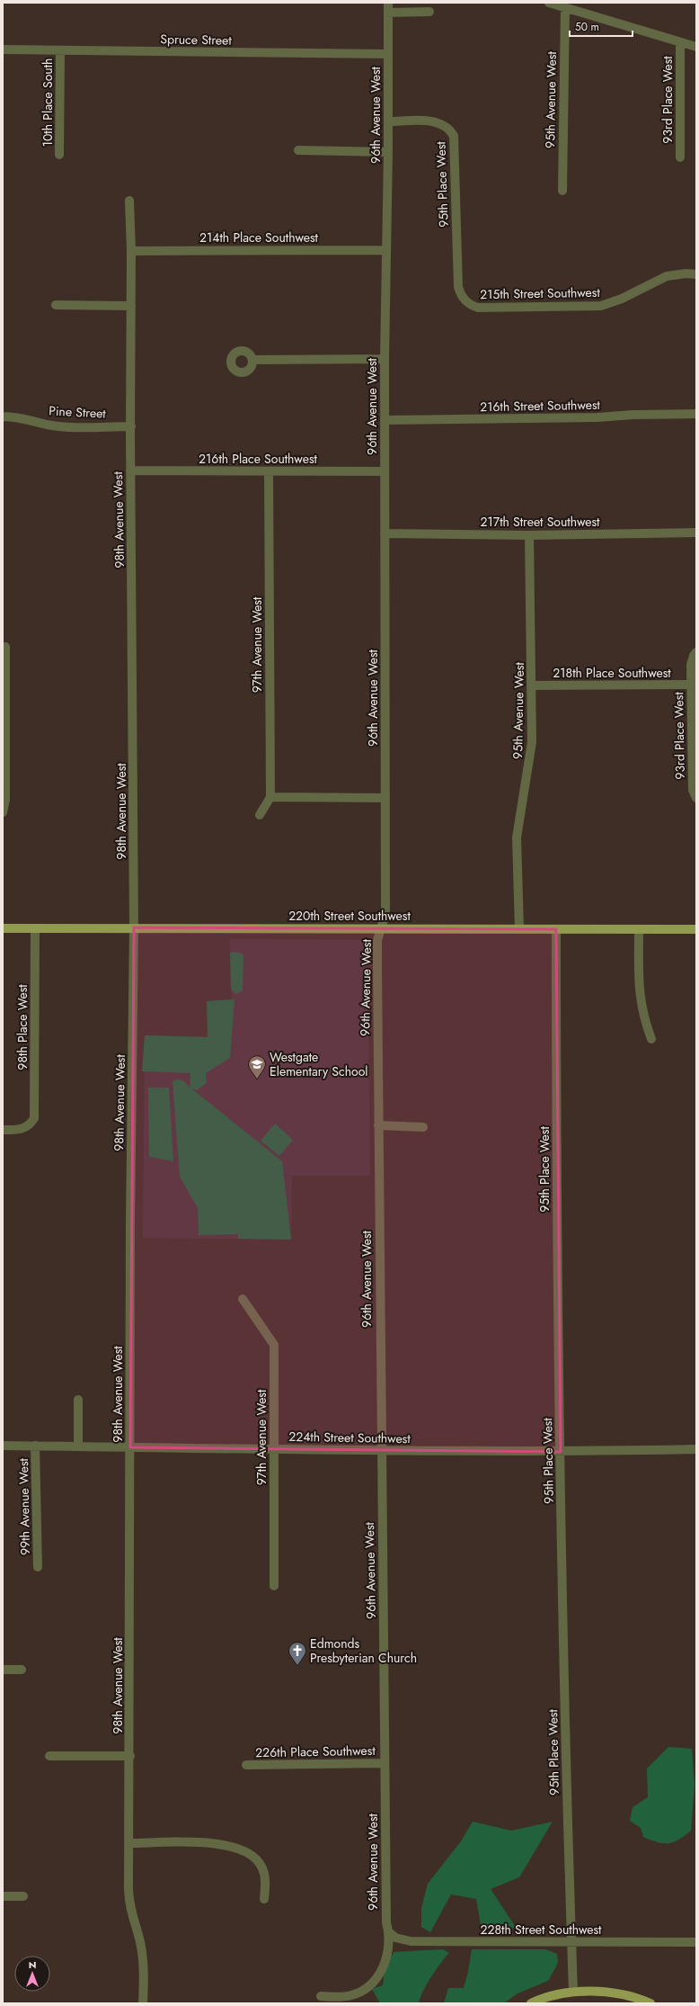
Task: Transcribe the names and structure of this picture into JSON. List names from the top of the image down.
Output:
{
  "streets": {
    "main road": ["220th Street Southwest"],
    "street": [
      "Spruce Street",
      "95th Avenue West",
      "93rd Place West",
      "10th Place South",
      "96th Avenue West",
      "95th Place West",
      "214th Place Southwest",
      "215th Street Southwest",
      "216th Street Southwest",
      "Pine Street",
      "216th Place Southwest",
      "98th Avenue West",
      "217th Street Southwest",
      "97th Avenue West",
      "218th Place Southwest",
      "98th Place West",
      "224th Street Southwest",
      "99th Avenue West",
      "226th Place Southwest",
      "228th Street Southwest"
    ]
  },
  "crossings": [
    ["Spruce Street", "10th Place South"],
    ["Spruce Street", "96th Avenue West"],
    ["95th Avenue West", "217th Street Southwest"],
    ["95th Avenue West", "218th Place Southwest"],
    ["95th Avenue West", "220th Street Southwest"],
    ["93rd Place West", "218th Place Southwest"],
    ["96th Avenue West", "95th Place West"],
    ["96th Avenue West", "214th Place Southwest"],
    ["96th Avenue West", "216th Street Southwest"],
    ["96th Avenue West", "216th Place Southwest"],
    ["96th Avenue West", "217th Street Southwest"],
    ["96th Avenue West", "220th Street Southwest"],
    ["96th Avenue West", "224th Street Southwest"],
    ["96th Avenue West", "226th Place Southwest"],
    ["96th Avenue West", "228th Street Southwest"],
    ["95th Place West", "215th Street Southwest"],
    ["95th Place West", "220th Street Southwest"],
    ["95th Place West", "224th Street Southwest"],
    ["95th Place West", "228th Street Southwest"],
    ["214th Place Southwest", "98th Avenue West"],
    ["Pine Street", "98th Avenue West"],
    ["216th Place Southwest", "98th Avenue West"],
    ["216th Place Southwest", "97th Avenue West"],
    ["98th Avenue West", "220th Street Southwest"],
    ["98th Avenue West", "224th Street Southwest"],
    ["97th Avenue West", "224th Street Southwest"],
    ["220th Street Southwest", "98th Place West"],
    ["224th Street Southwest", "99th Avenue West"]
  ],
  "places": {
    "school or university": ["Westgate Elementary School"],
    "church": ["Edmonds Presbyterian Church"]
  },
  "scale_bar": "50 m",
  "north": "top"
}
